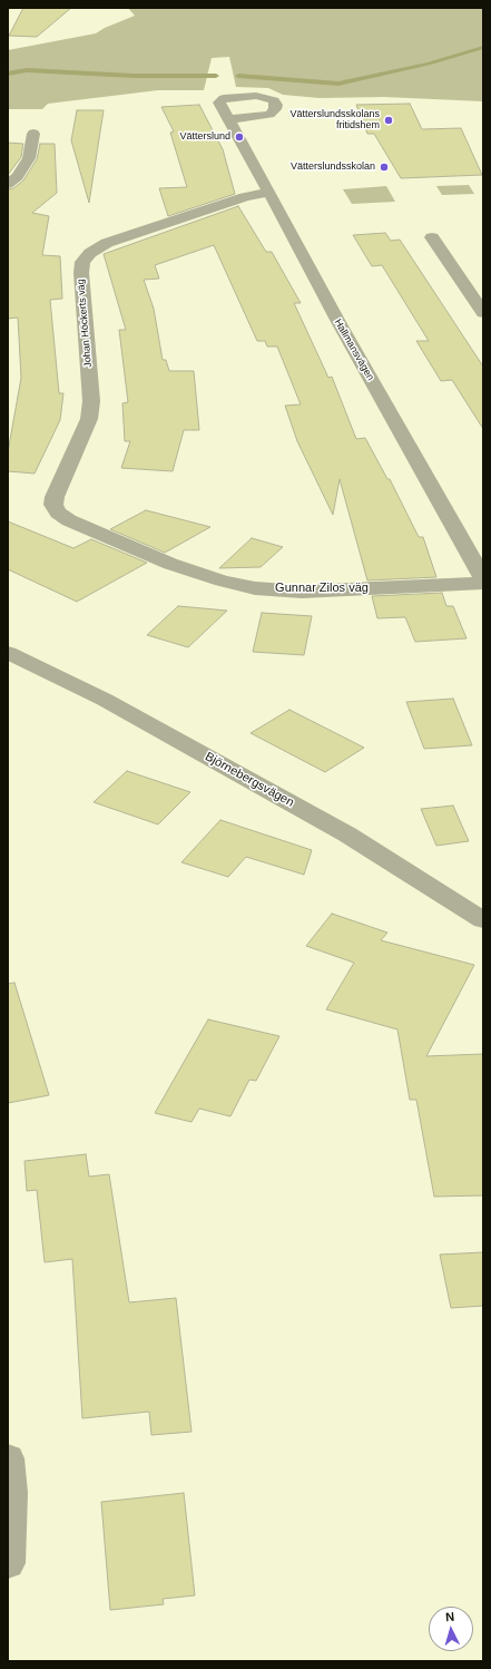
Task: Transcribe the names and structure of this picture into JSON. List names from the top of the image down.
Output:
{
  "streets": {
    "street": [
      "Johan Höckerts väg",
      "Hallmansvägen",
      "Gunnar Zilos väg",
      "Björnebergsvägen"
    ]
  },
  "crossings": [
    ["Johan Höckerts väg", "Hallmansvägen"],
    ["Johan Höckerts väg", "Gunnar Zilos väg"]
  ],
  "places": ["Vätterslundsskolans fritidshem", "Vätterslund", "Vätterslundsskolan"],
  "north": "top"
}
